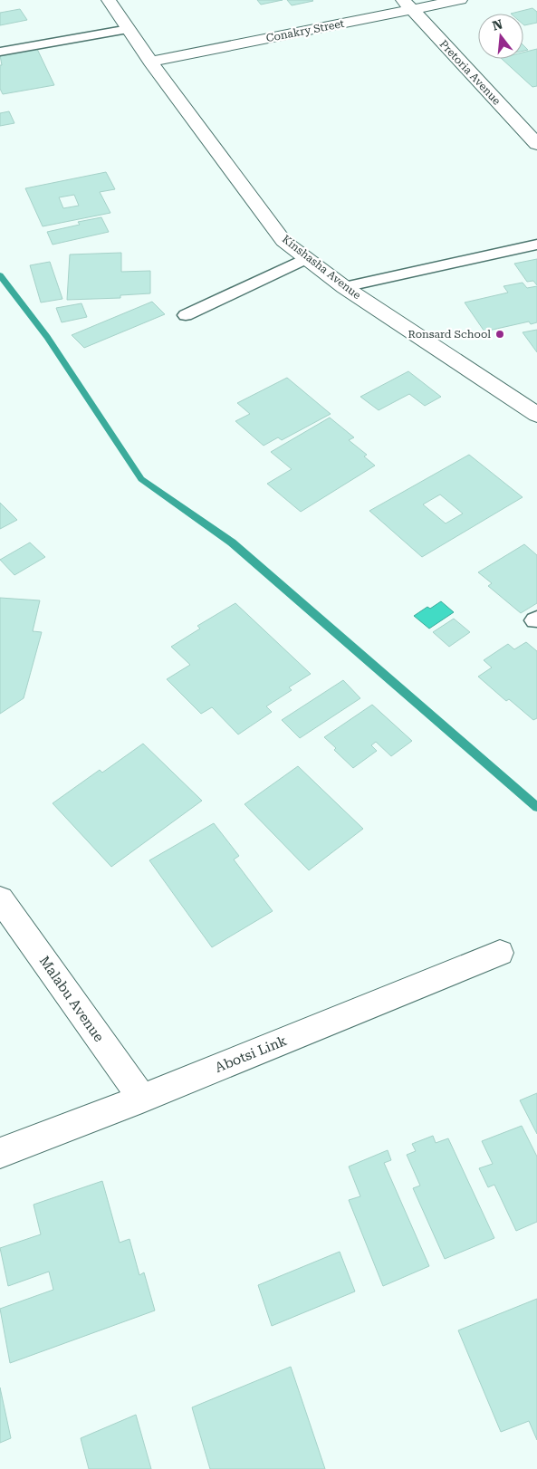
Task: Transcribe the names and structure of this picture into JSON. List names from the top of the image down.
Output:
{
  "streets": {
    "street": [
      "Conakry Street",
      "Pretoria Avenue",
      "Kinshasha Avenue",
      "Malabu Avenue",
      "Abotsi Link"
    ]
  },
  "crossings": [
    ["Conakry Street", "Pretoria Avenue"],
    ["Conakry Street", "Kinshasha Avenue"],
    ["Malabu Avenue", "Abotsi Link"]
  ],
  "places": ["Ronsard School"],
  "north": "top"
}
